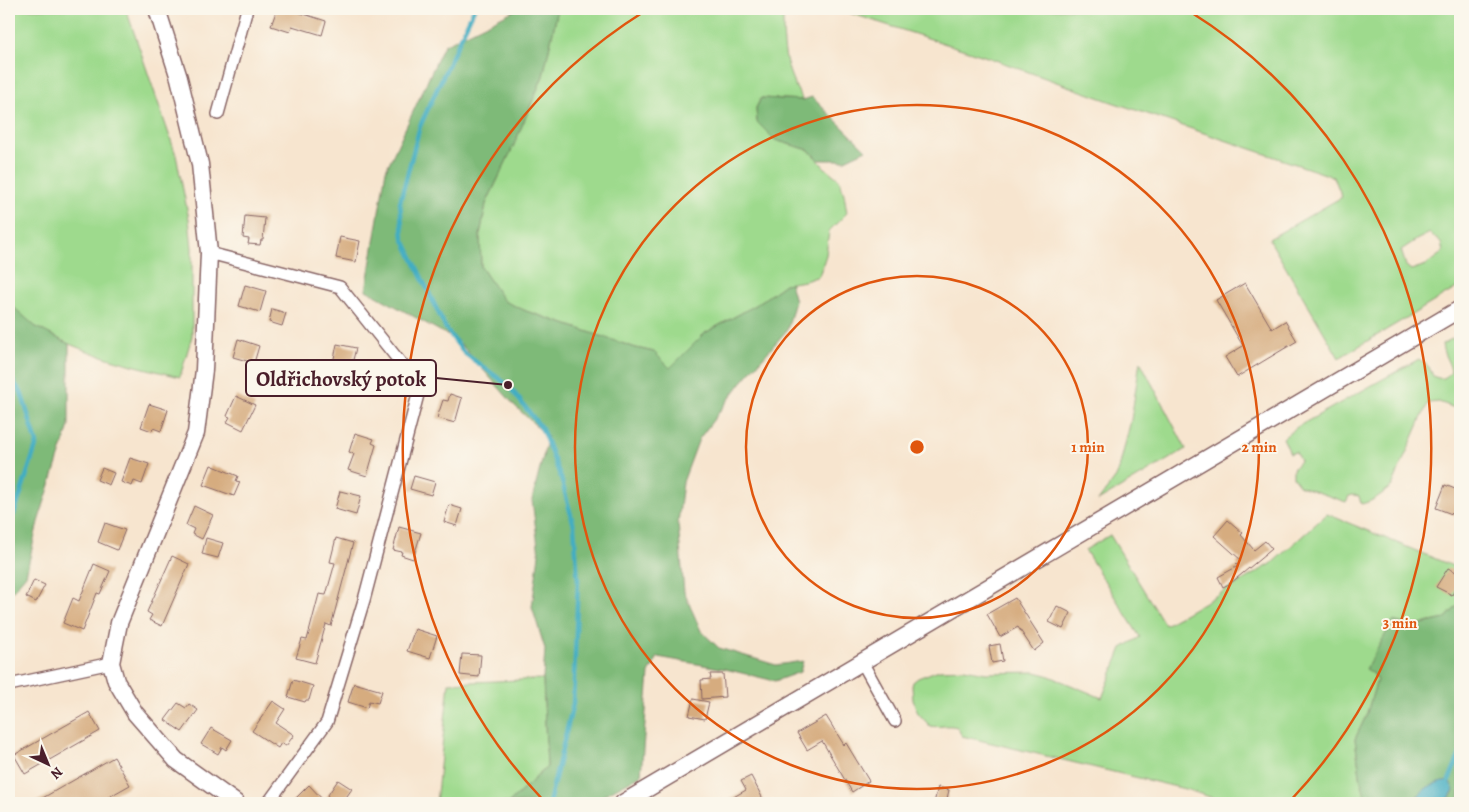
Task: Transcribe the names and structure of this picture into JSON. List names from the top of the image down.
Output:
{
  "places": ["Oldřichovský potok"],
  "north": "bottom right",
  "rings": ["1 min", "2 min", "3 min"]
}
